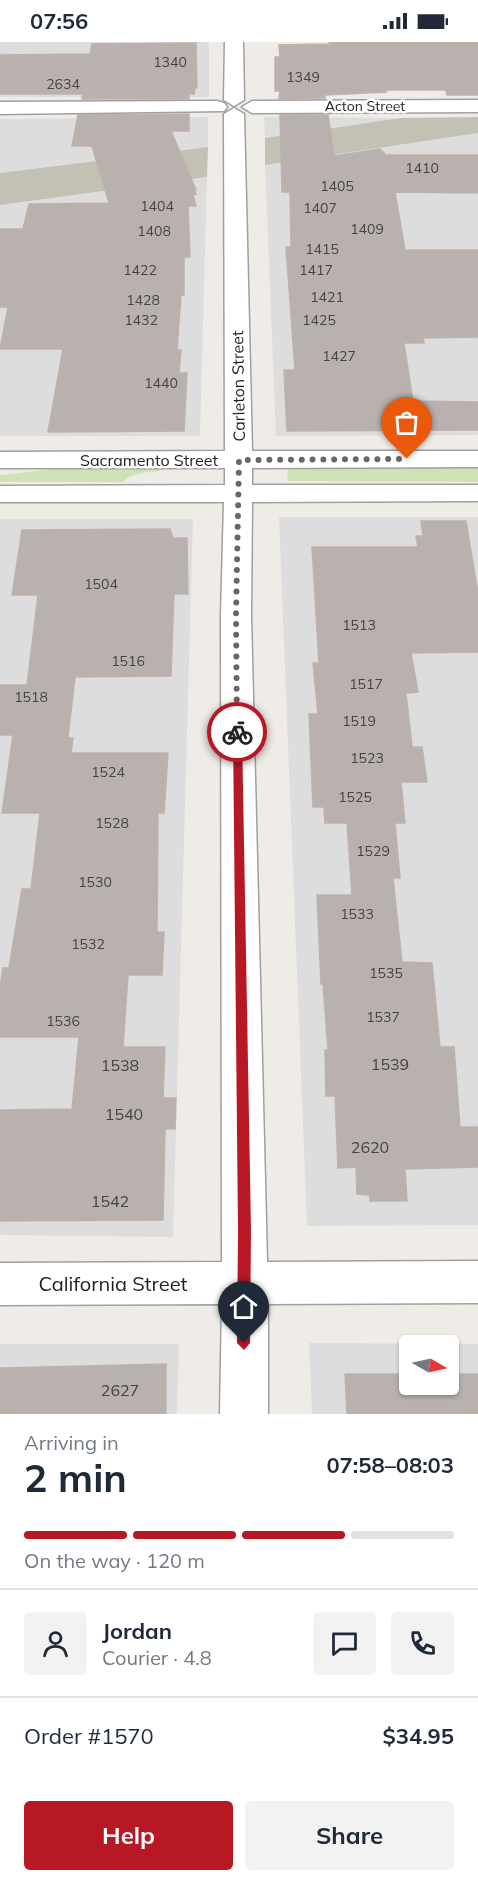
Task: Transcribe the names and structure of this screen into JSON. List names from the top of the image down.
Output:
{
  "streets": {
    "street": [
      "Acton Street",
      "Carleton Street",
      "Sacramento Street",
      "California Street"
    ]
  },
  "crossings": [
    ["Acton Street", "Carleton Street"],
    ["Carleton Street", "Sacramento Street"],
    ["Carleton Street", "California Street"]
  ],
  "house_numbers": [
    "1340",
    "1349",
    "2634",
    "1410",
    "1405",
    "1404",
    "1407",
    "1409",
    "1408",
    "1415",
    "1422",
    "1417",
    "1421",
    "1428",
    "1432",
    "1425",
    "1427",
    "1440",
    "1504",
    "1513",
    "1516",
    "1517",
    "1518",
    "1519",
    "1523",
    "1524",
    "1525",
    "1528",
    "1529",
    "1530",
    "1533",
    "1532",
    "1535",
    "1537",
    "1536",
    "1539",
    "1538",
    "1540",
    "2620",
    "1542",
    "2627"
  ],
  "north": "right",
  "page": {
    "status": "07:56",
    "heading": ["2 min", "Arriving in", "07:58–08:03"],
    "panel": [
      "Jordan",
      "Courier · 4.8",
      "Order #1570",
      "$34.95"
    ],
    "bar": "On the way · 120 m",
    "buttons": ["Help", "Share"]
  }
}
